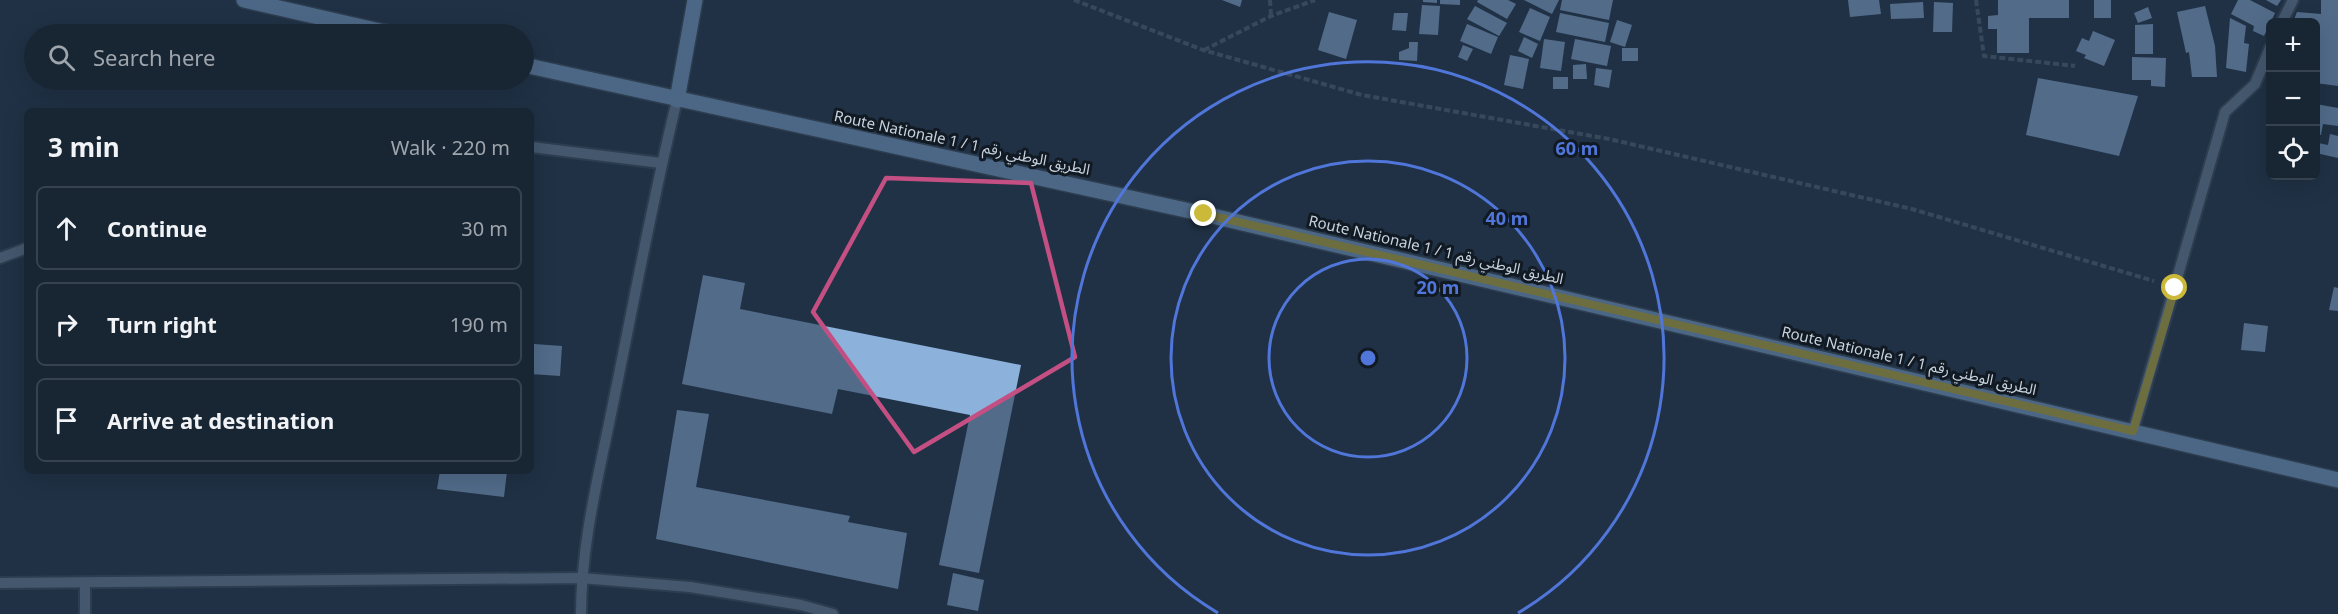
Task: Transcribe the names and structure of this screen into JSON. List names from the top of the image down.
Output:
{
  "streets": {
    "main road": ["Route Nationale 1 / الطريق الوطني رقم 1"]
  },
  "page": {
    "map_buttons": ["+", "−"],
    "search": "Search here",
    "heading": ["3 min", "Walk · 220 m"],
    "list": [
      ["Continue", "30 m"],
      ["Turn right", "190 m"],
      "Arrive at destination"
    ]
  },
  "rings": ["60 m", "40 m", "20 m"]
}
